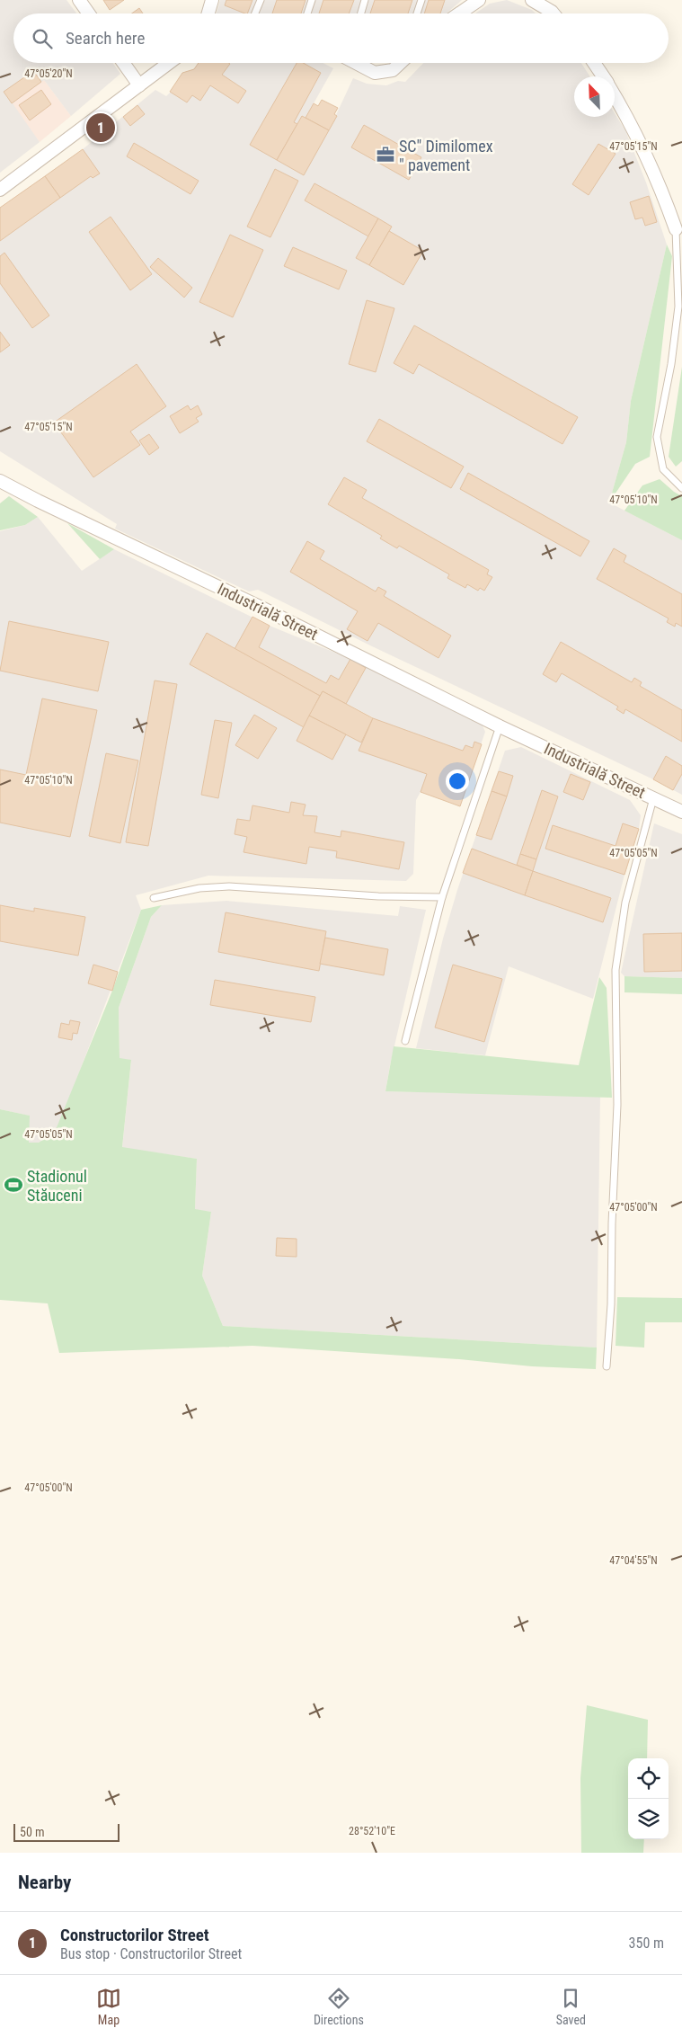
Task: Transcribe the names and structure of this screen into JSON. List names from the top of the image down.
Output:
{
  "streets": {
    "street": ["Industrială Street"]
  },
  "places": {
    "office": ["SC\" Dimilomex \" pavement"],
    "sports": ["Stadionul Stăuceni"]
  },
  "scale_bar": "50 m",
  "north": "top left",
  "page": {
    "search": "Search here",
    "pins": "1",
    "scale": "50 m",
    "heading": "Nearby",
    "list": [
      {
        "mark": "1",
        "name": "Constructorilor Street",
        "note": "Bus stop · Constructorilor Street",
        "value": "350 m"
      }
    ],
    "nav": ["Map", "Directions", "Saved"]
  },
  "coordinates": [
    "47°05'20\"N",
    "47°05'15\"N",
    "47°05'10\"N",
    "47°05'05\"N",
    "47°05'00\"N",
    "47°04'55\"N",
    "28°52'10\"E"
  ]
}
